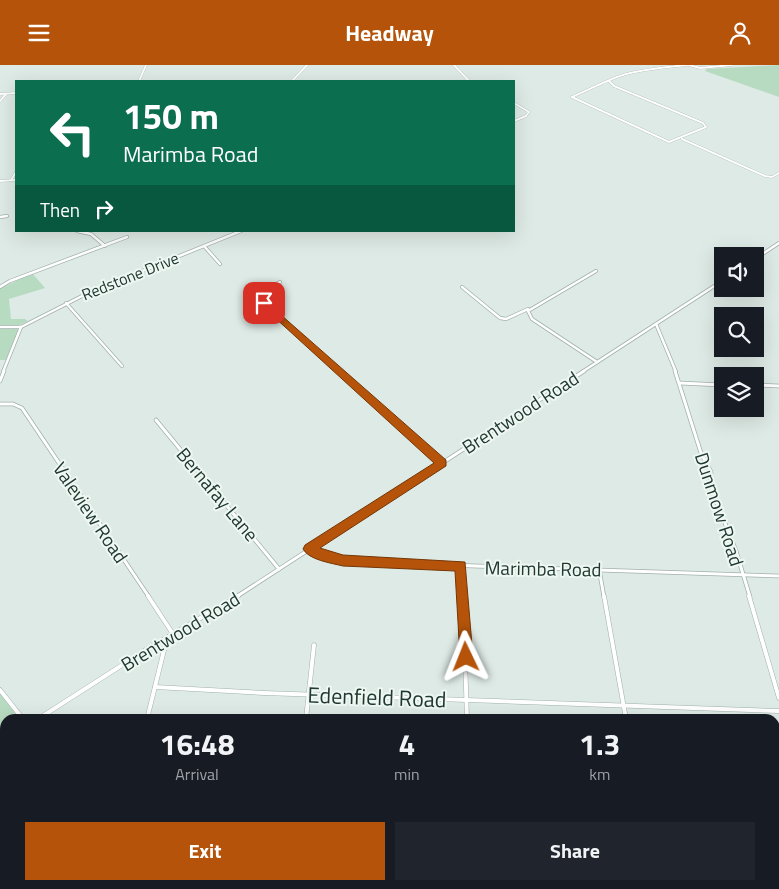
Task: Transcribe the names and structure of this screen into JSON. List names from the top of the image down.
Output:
{
  "streets": {
    "street": [
      "Redstone Drive",
      "Brentwood Road",
      "Bernafay Lane",
      "Dunmow Road",
      "Valeview Road",
      "Marimba Road",
      "Edenfield Road"
    ]
  },
  "crossings": [
    ["Brentwood Road", "Bernafay Lane"],
    ["Brentwood Road", "Dunmow Road"],
    ["Brentwood Road", "Valeview Road"],
    ["Brentwood Road", "Marimba Road"],
    ["Dunmow Road", "Marimba Road"]
  ],
  "page": {
    "header": "Headway",
    "turn": ["150 m", "Marimba Road"],
    "then": "Then",
    "eta": [
      "16:48",
      "Arrival",
      "4",
      "min",
      "1.3",
      "km"
    ],
    "buttons": ["Exit", "Share"]
  }
}
